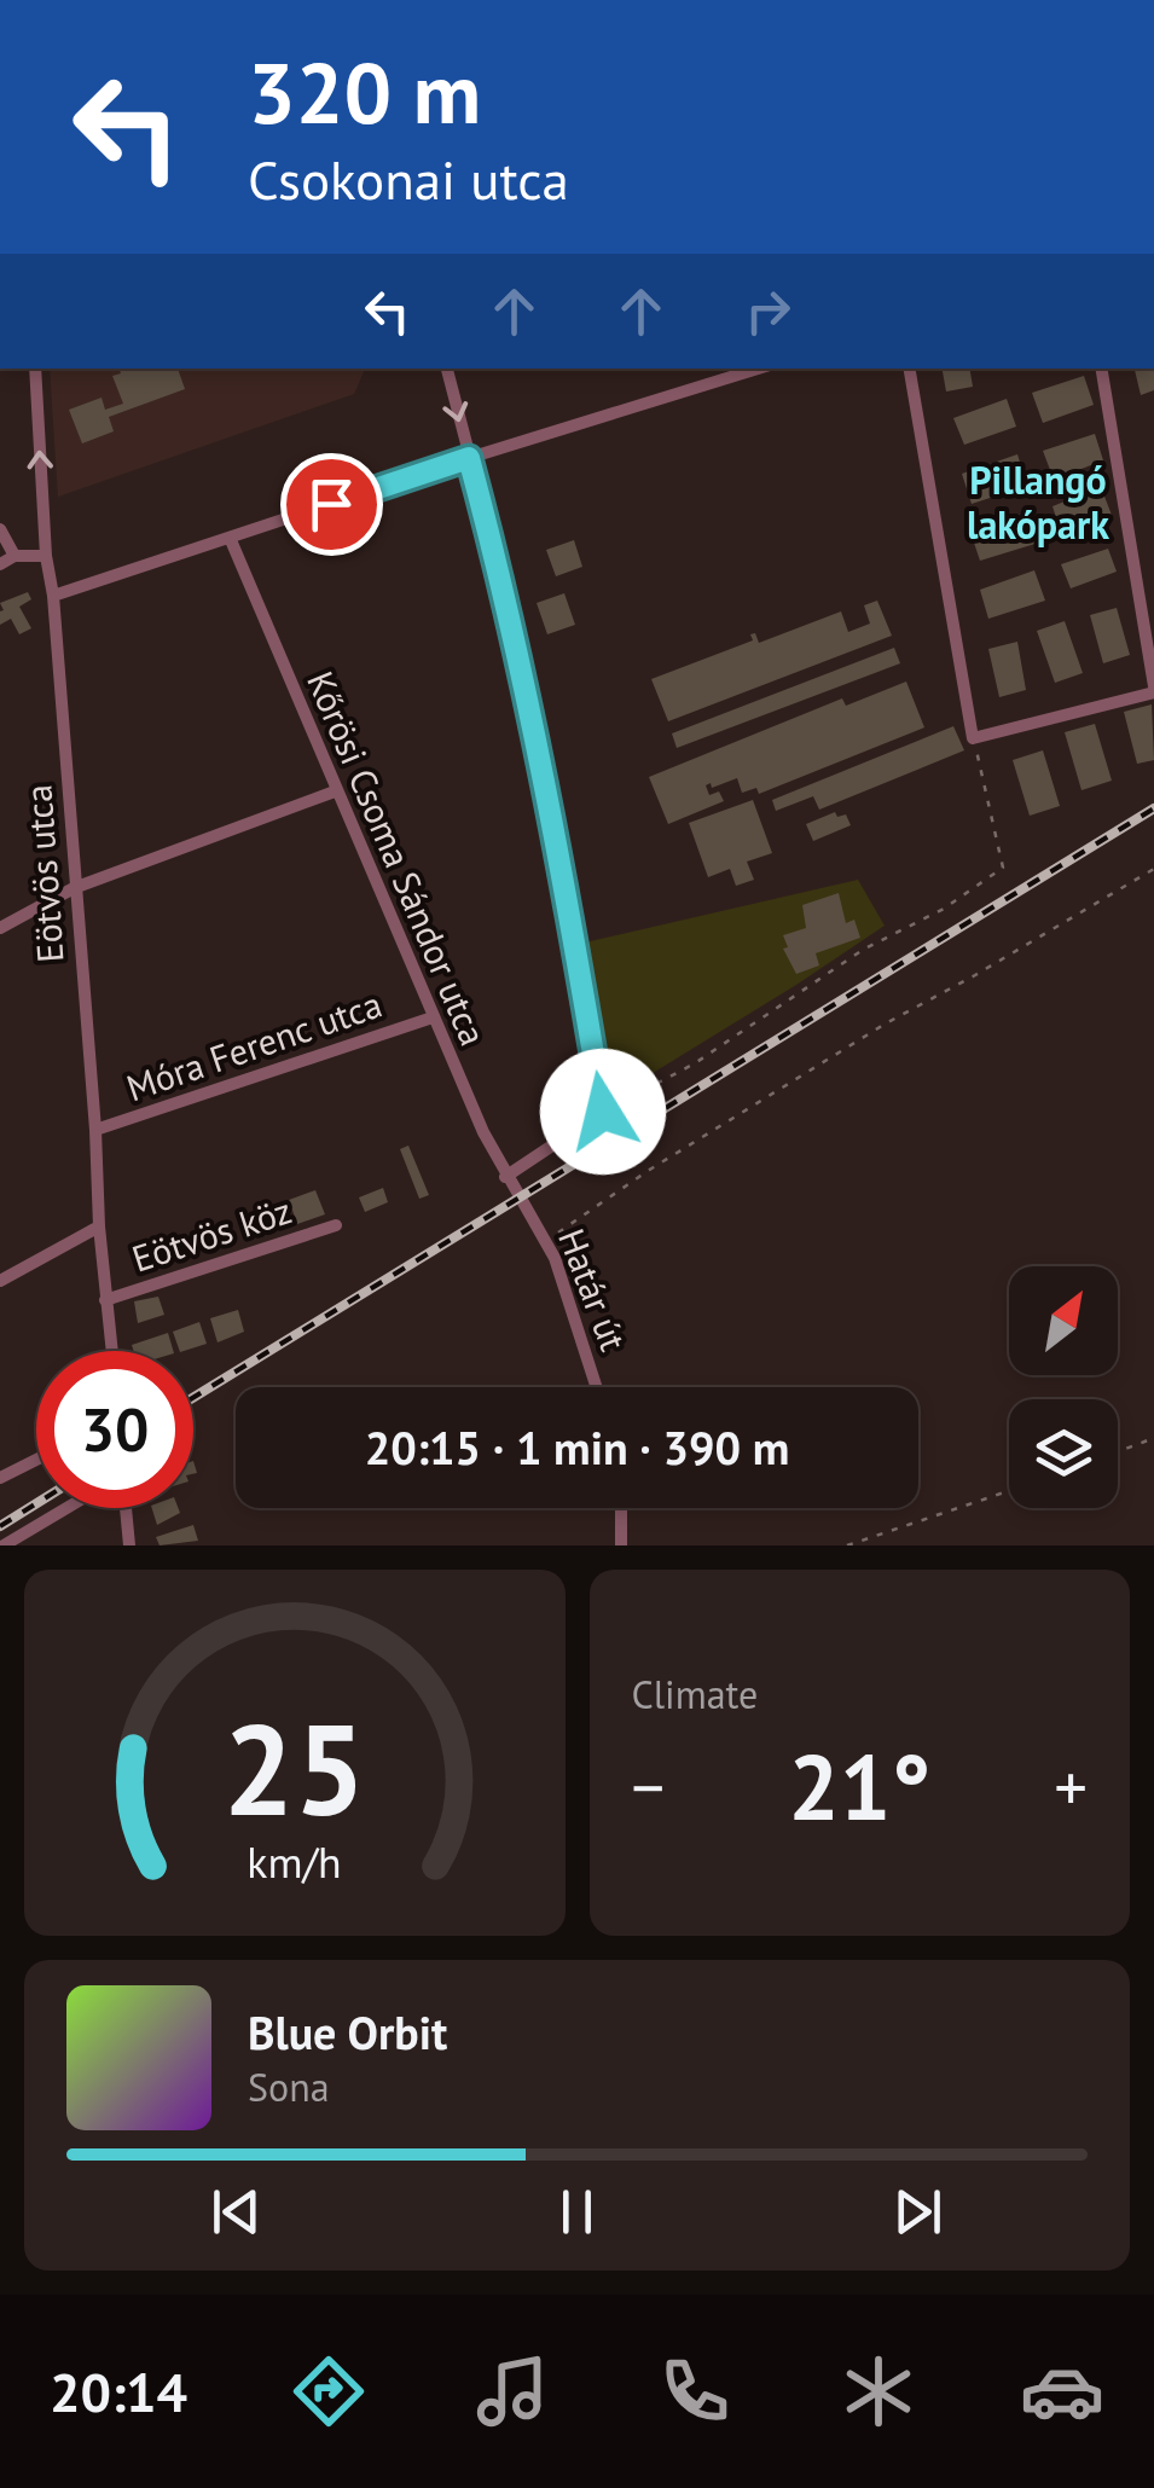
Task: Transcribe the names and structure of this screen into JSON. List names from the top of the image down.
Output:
{
  "streets": {
    "street": [
      "Kőrösi Csoma Sándor utca",
      "Eötvös utca",
      "Móra Ferenc utca",
      "Eötvös köz",
      "Határ út"
    ]
  },
  "crossings": [
    ["Kőrösi Csoma Sándor utca", "Móra Ferenc utca"],
    ["Kőrösi Csoma Sándor utca", "Határ út"],
    ["Eötvös utca", "Móra Ferenc utca"],
    ["Eötvös utca", "Eötvös köz"]
  ],
  "districts": ["Pillangó lakópark"],
  "north": "top right",
  "page": {
    "turn": ["320 m", "Csokonai utca"],
    "limit": "30",
    "trip": "20:15 · 1 min · 390 m",
    "tile": "Climate",
    "heat": ["−", "21°", "+"],
    "song": ["Blue Orbit", "Sona"],
    "tabs": "20:14",
    "gauge": ["25", "km/h"]
  }
}
